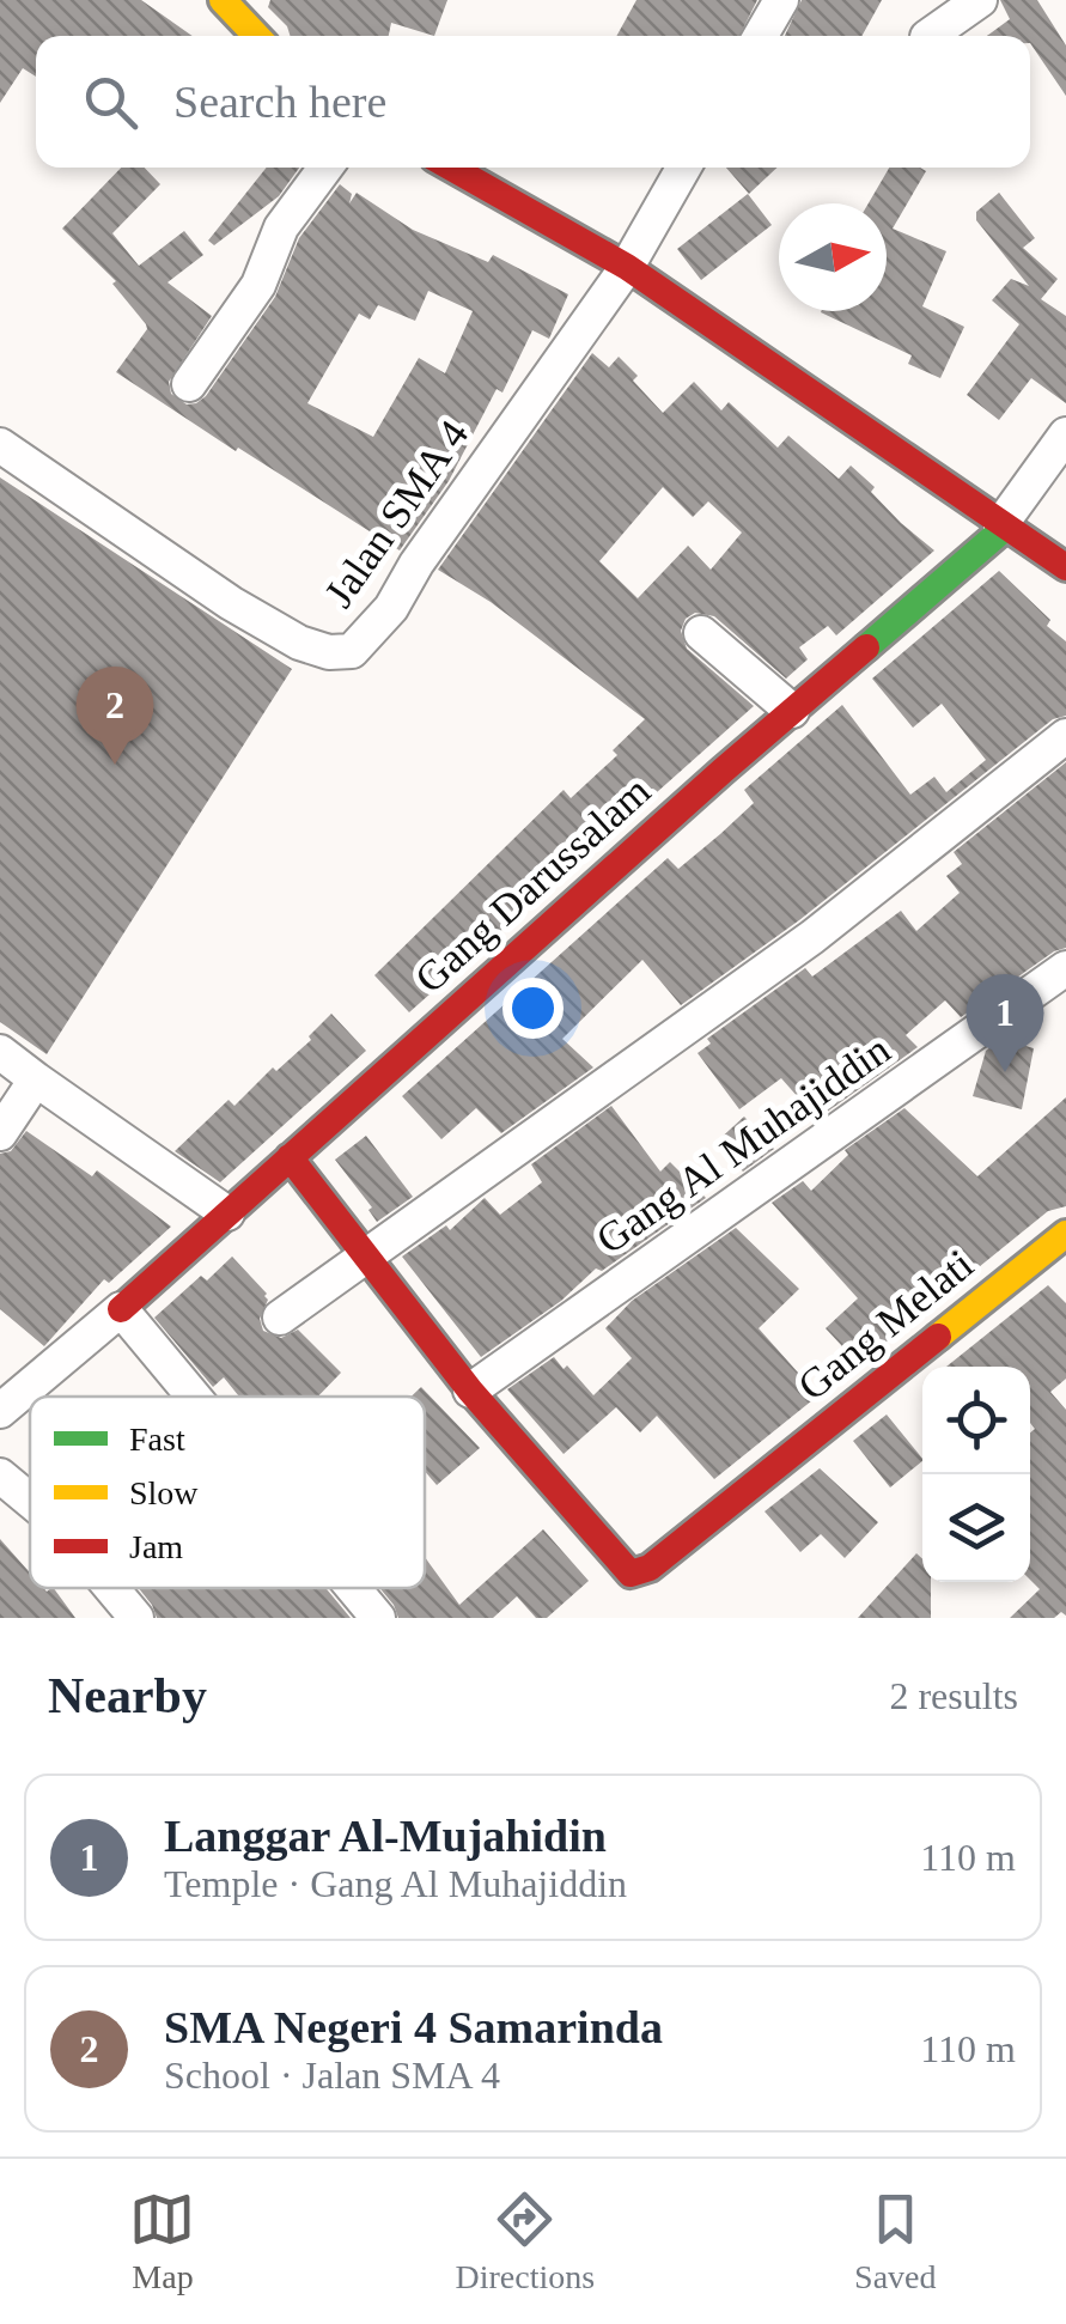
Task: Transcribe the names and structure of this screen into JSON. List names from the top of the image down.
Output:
{
  "streets": {
    "street": [
      "Jalan SMA 4",
      "Gang Darussalam",
      "Gang Al Muhajiddin",
      "Gang Melati"
    ]
  },
  "crossings": [
    ["Gang Al Muhajiddin", "Gang Melati"]
  ],
  "legend": ["Fast", "Slow", "Jam"],
  "north": "right",
  "page": {
    "search": "Search here",
    "pins": ["2", "1"],
    "heading": ["Nearby", "2 results"],
    "list": [
      {
        "mark": "1",
        "name": "Langgar Al-Mujahidin",
        "note": "Temple · Gang Al Muhajiddin",
        "value": "110 m"
      },
      {
        "mark": "2",
        "name": "SMA Negeri 4 Samarinda",
        "note": "School · Jalan SMA 4",
        "value": "110 m"
      }
    ],
    "nav": ["Map", "Directions", "Saved"]
  }
}
